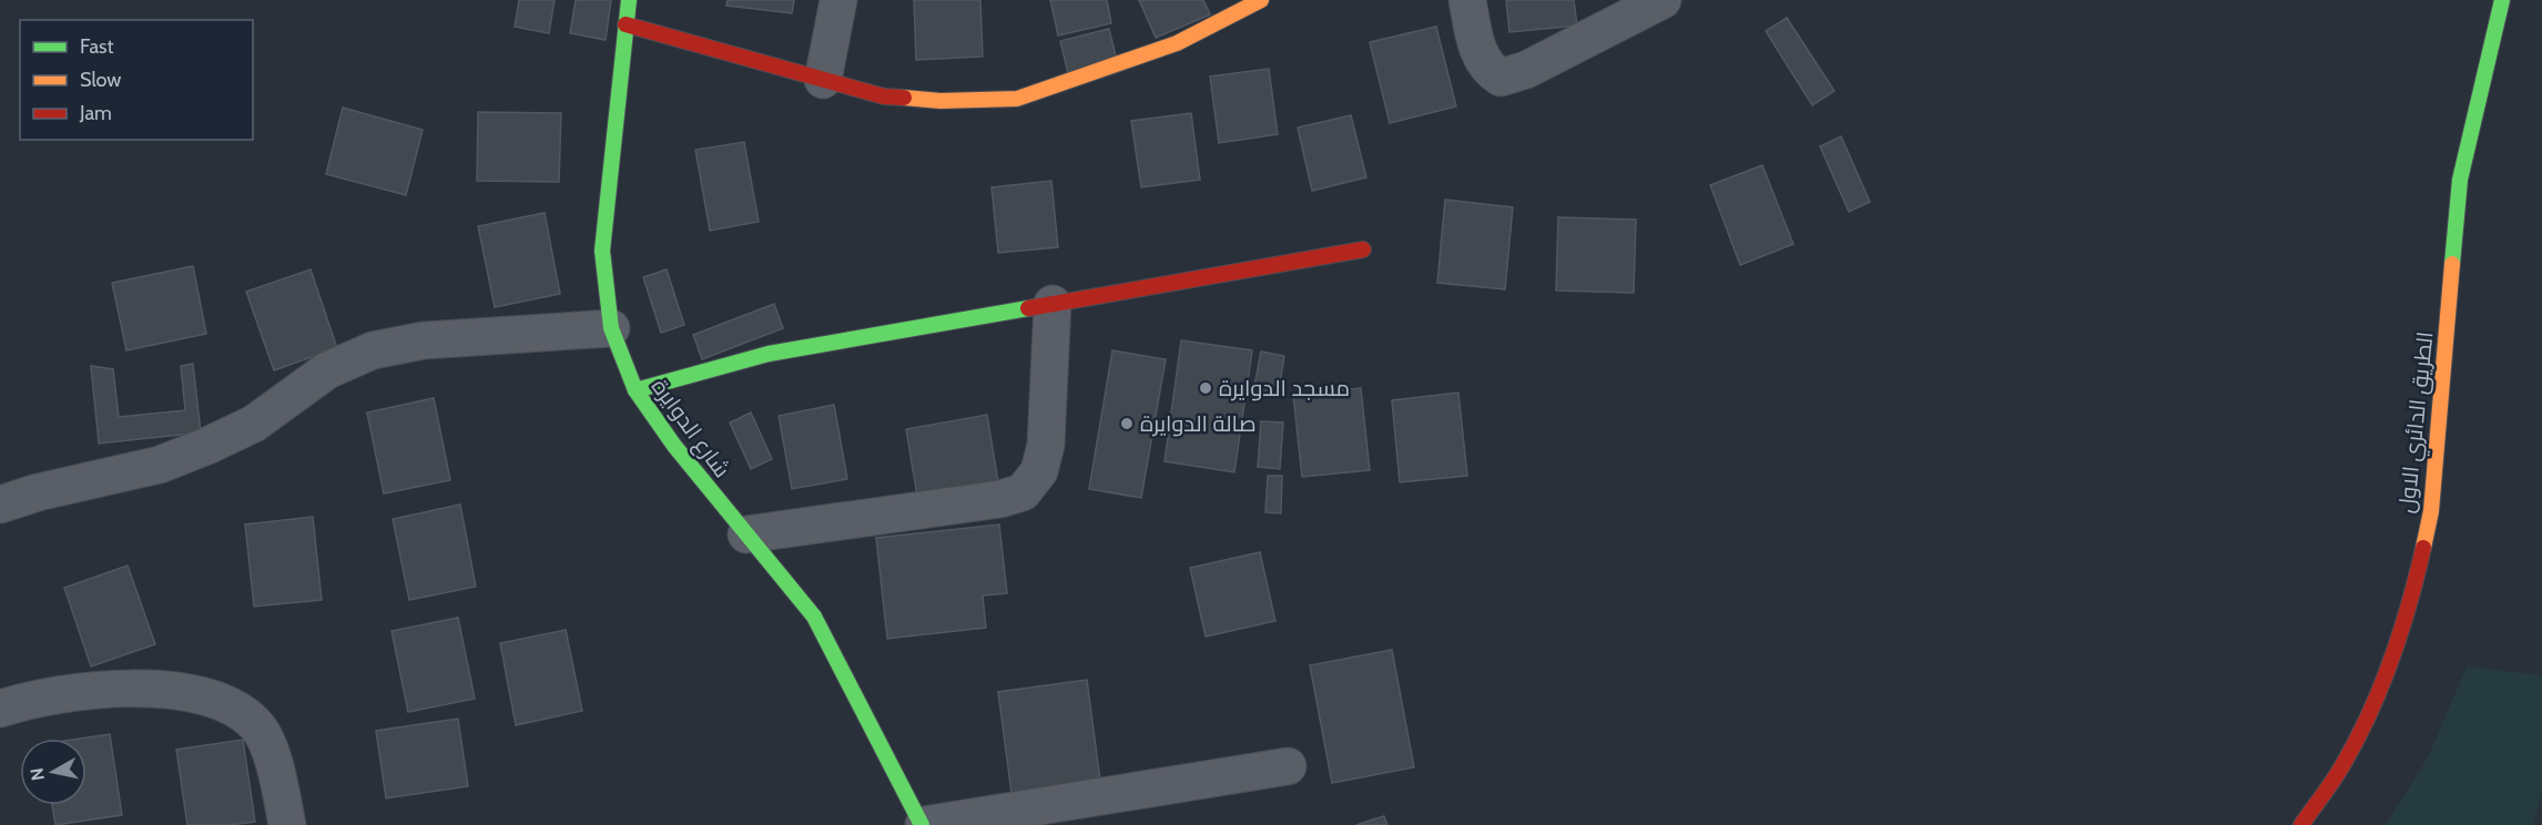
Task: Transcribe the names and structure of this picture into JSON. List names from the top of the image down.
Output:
{
  "streets": {
    "street": ["الطريق الدائري الاول", "شارع الدوايرة"]
  },
  "places": ["مسجد الدوايرة", "صالة الدوايرة"],
  "legend": ["Fast", "Slow", "Jam"],
  "north": "left"
}
